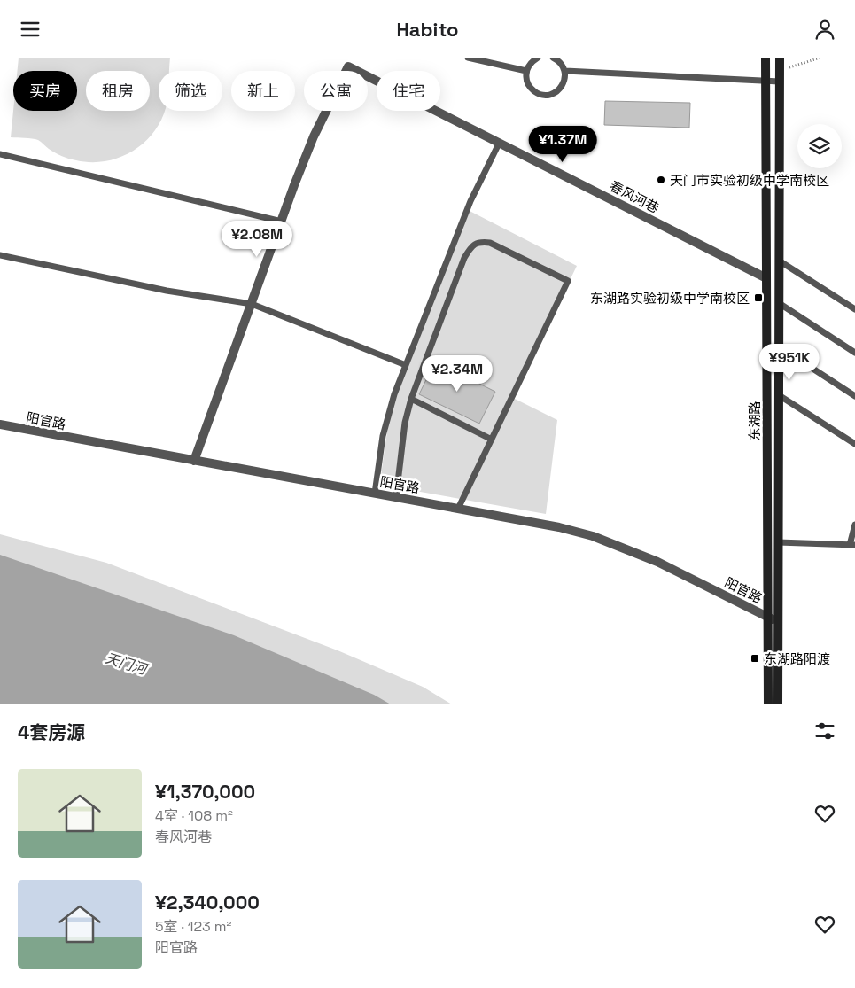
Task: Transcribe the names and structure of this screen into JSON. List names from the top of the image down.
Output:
{
  "streets": {
    "main road": ["东湖路"],
    "street": ["春风河巷", "阳官路"]
  },
  "crossings": [
    ["春风河巷", "东湖路"],
    ["阳官路", "东湖路"]
  ],
  "water": ["天门河"],
  "places": {
    "other": ["天门市实验初级中学南校区"],
    "transit": ["东湖路实验初级中学南校区", "东湖路阳渡"]
  },
  "page": {
    "header": "Habito",
    "chip": [
      "买房",
      "租房",
      "筛选",
      "新上",
      "公寓",
      "住宅"
    ],
    "price": [
      "¥1.37M",
      "¥2.08M",
      "¥951K",
      "¥2.34M"
    ],
    "heading": "4套房源",
    "list": [
      {
        "name": "¥1,370,000",
        "note": "4室 · 108 m² · 春风河巷"
      },
      {
        "name": "¥2,340,000",
        "note": "5室 · 123 m² · 阳官路"
      }
    ]
  }
}
